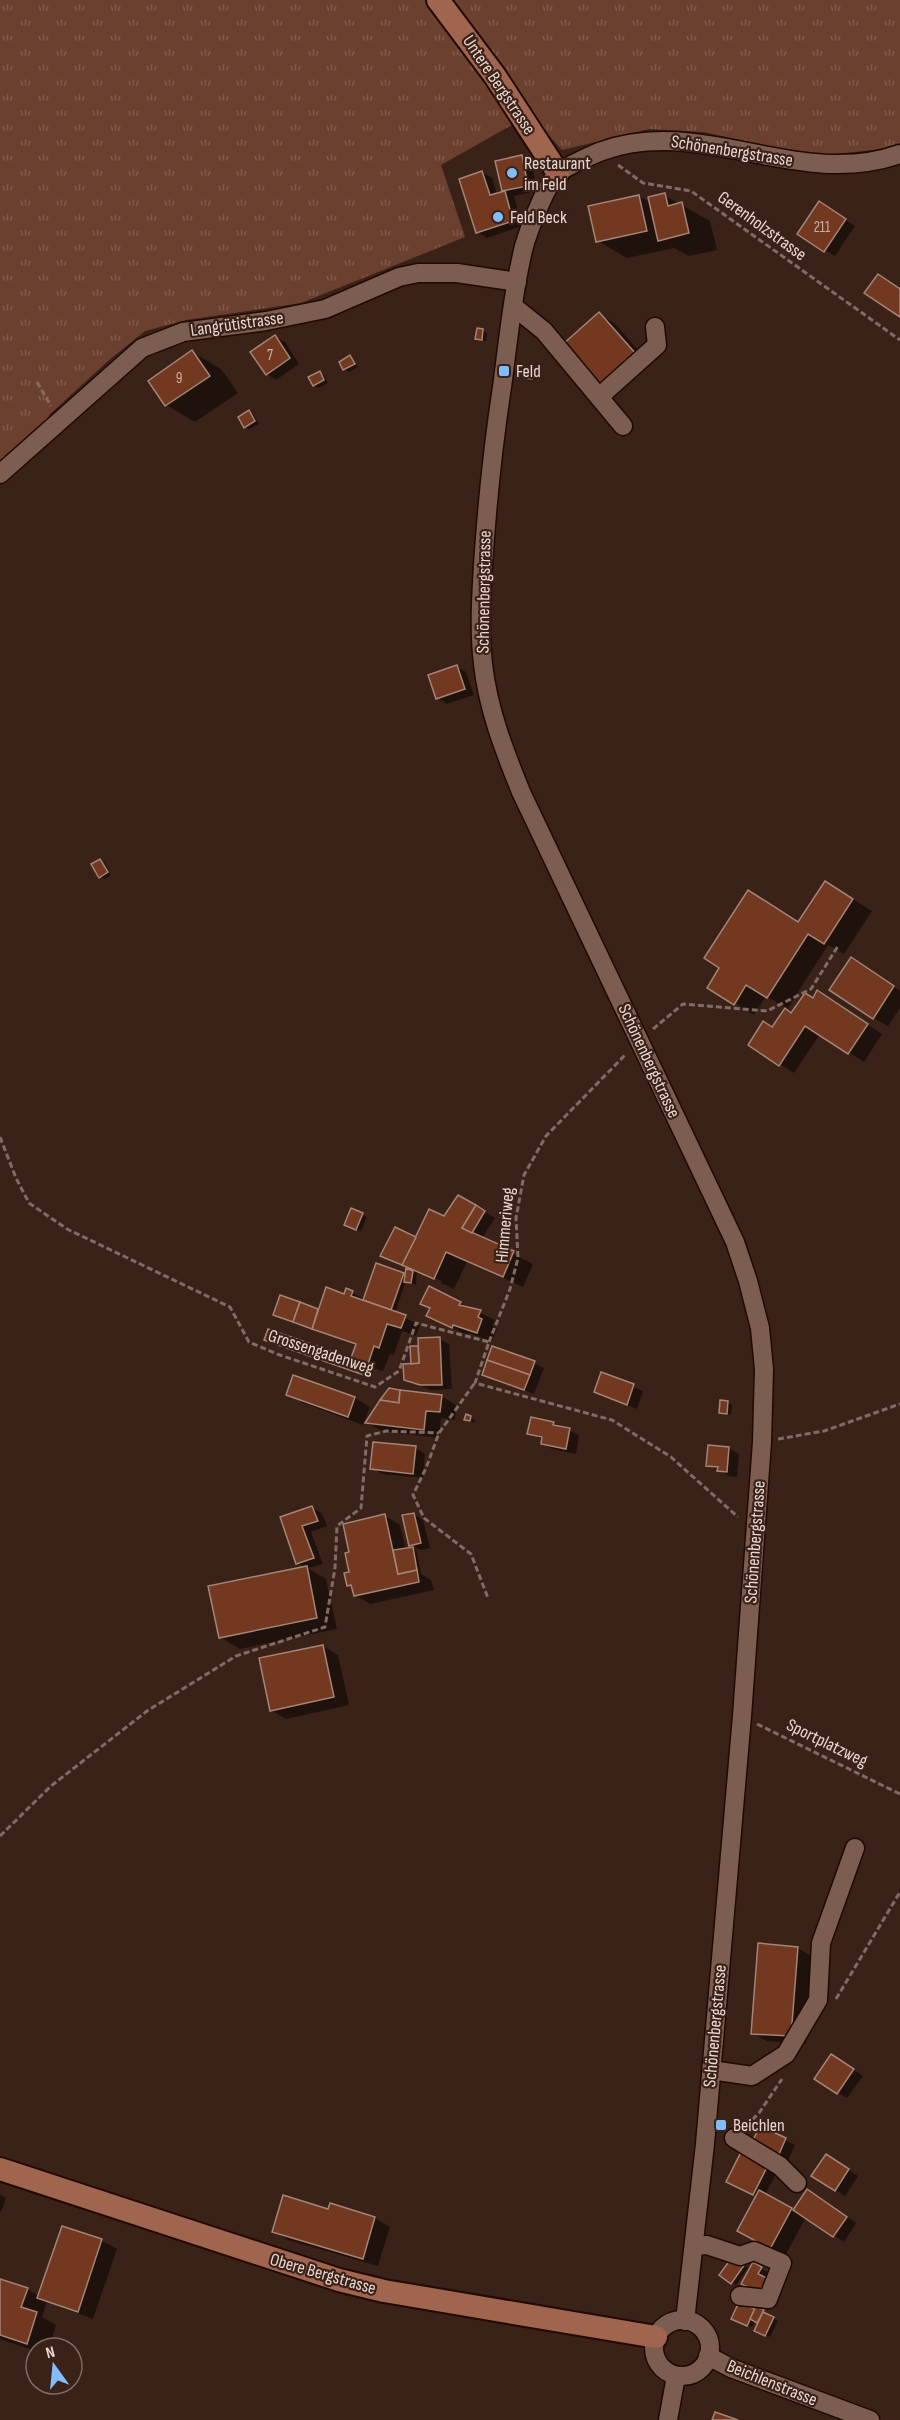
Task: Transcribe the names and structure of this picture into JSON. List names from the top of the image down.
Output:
{
  "streets": {
    "main road": ["Untere Bergstrasse", "Obere Bergstrasse"],
    "street": ["Schönenbergstrasse", "Langrütistrasse", "Beichlenstrasse"],
    "path": [
      "Gerenholzstrasse",
      "Himmeriweg",
      "Grossengadenweg",
      "Sportplatzweg"
    ]
  },
  "crossings": [
    ["Untere Bergstrasse", "Schönenbergstrasse"],
    ["Schönenbergstrasse", "Gerenholzstrasse"],
    ["Schönenbergstrasse", "Langrütistrasse"],
    ["Schönenbergstrasse", "Himmeriweg"],
    ["Schönenbergstrasse", "Sportplatzweg"],
    ["Schönenbergstrasse", "Obere Bergstrasse"],
    ["Schönenbergstrasse", "Beichlenstrasse"],
    ["Himmeriweg", "Grossengadenweg"],
    ["Obere Bergstrasse", "Beichlenstrasse"]
  ],
  "places": {
    "other": ["Restaurant im Feld", "Feld Beck"],
    "transit": ["Feld", "Beichlen"]
  },
  "house_numbers": ["211", "7", "9"],
  "north": "top"
}
